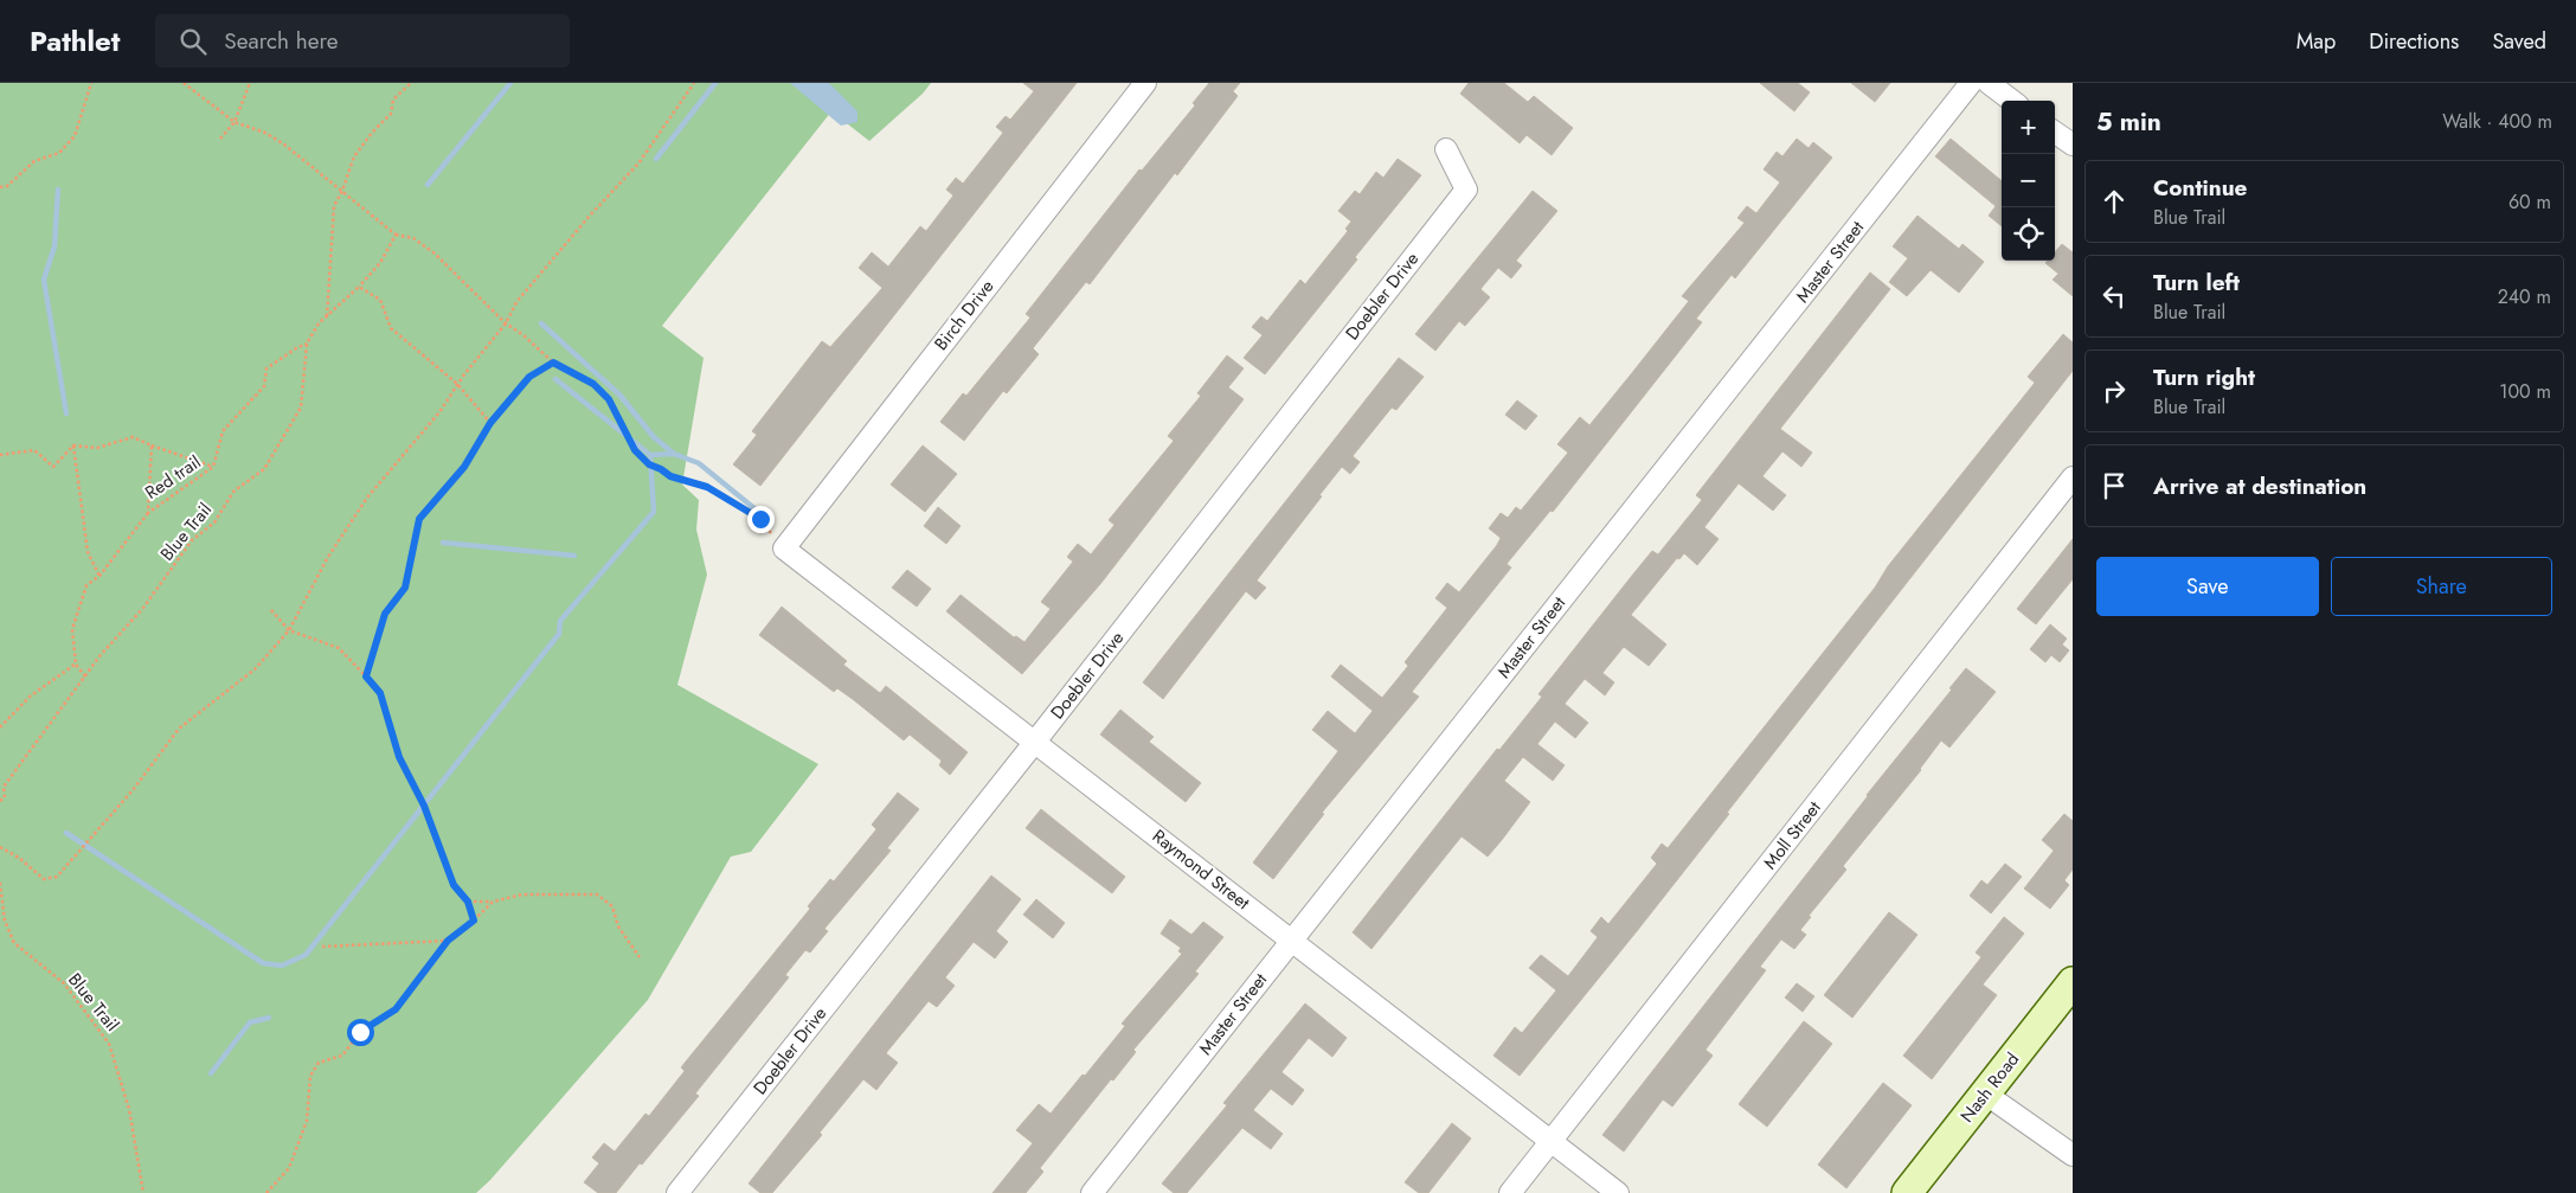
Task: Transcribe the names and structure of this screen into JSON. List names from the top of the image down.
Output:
{
  "streets": {
    "main road": ["Nash Road"],
    "street": [
      "Master Street",
      "Doebler Drive",
      "Birch Drive",
      "Moll Street",
      "Raymond Street"
    ],
    "path": ["Red trail", "Blue Trail"]
  },
  "crossings": [
    ["Master Street", "Raymond Street"],
    ["Doebler Drive", "Raymond Street"],
    ["Birch Drive", "Raymond Street"],
    ["Red trail", "Blue Trail"],
    ["Moll Street", "Raymond Street"]
  ],
  "page": {
    "header": "Pathlet",
    "search": "Search here",
    "nav": ["Map", "Directions", "Saved"],
    "heading": ["5 min", "Walk · 400 m"],
    "map_buttons": ["+", "−"],
    "list": [
      ["Continue", "Blue Trail", "60 m"],
      ["Turn left", "Blue Trail", "240 m"],
      ["Turn right", "Blue Trail", "100 m"],
      "Arrive at destination"
    ],
    "buttons": ["Save", "Share"]
  }
}
